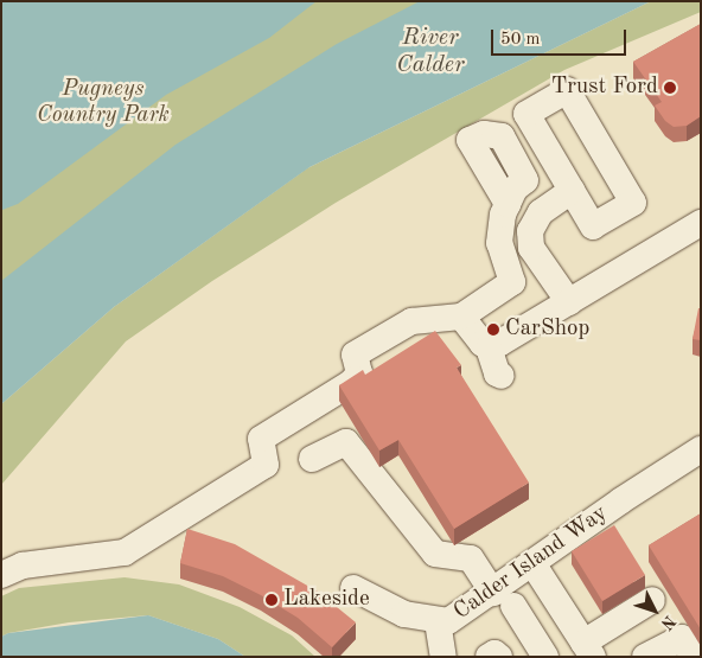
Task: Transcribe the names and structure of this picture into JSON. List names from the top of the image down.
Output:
{
  "streets": {
    "street": ["Calder Island Way"]
  },
  "water": ["River Calder"],
  "parks": ["Pugneys Country Park"],
  "places": ["Trust Ford", "CarShop", "Lakeside"],
  "scale_bar": "50 m",
  "north": "bottom right"
}
